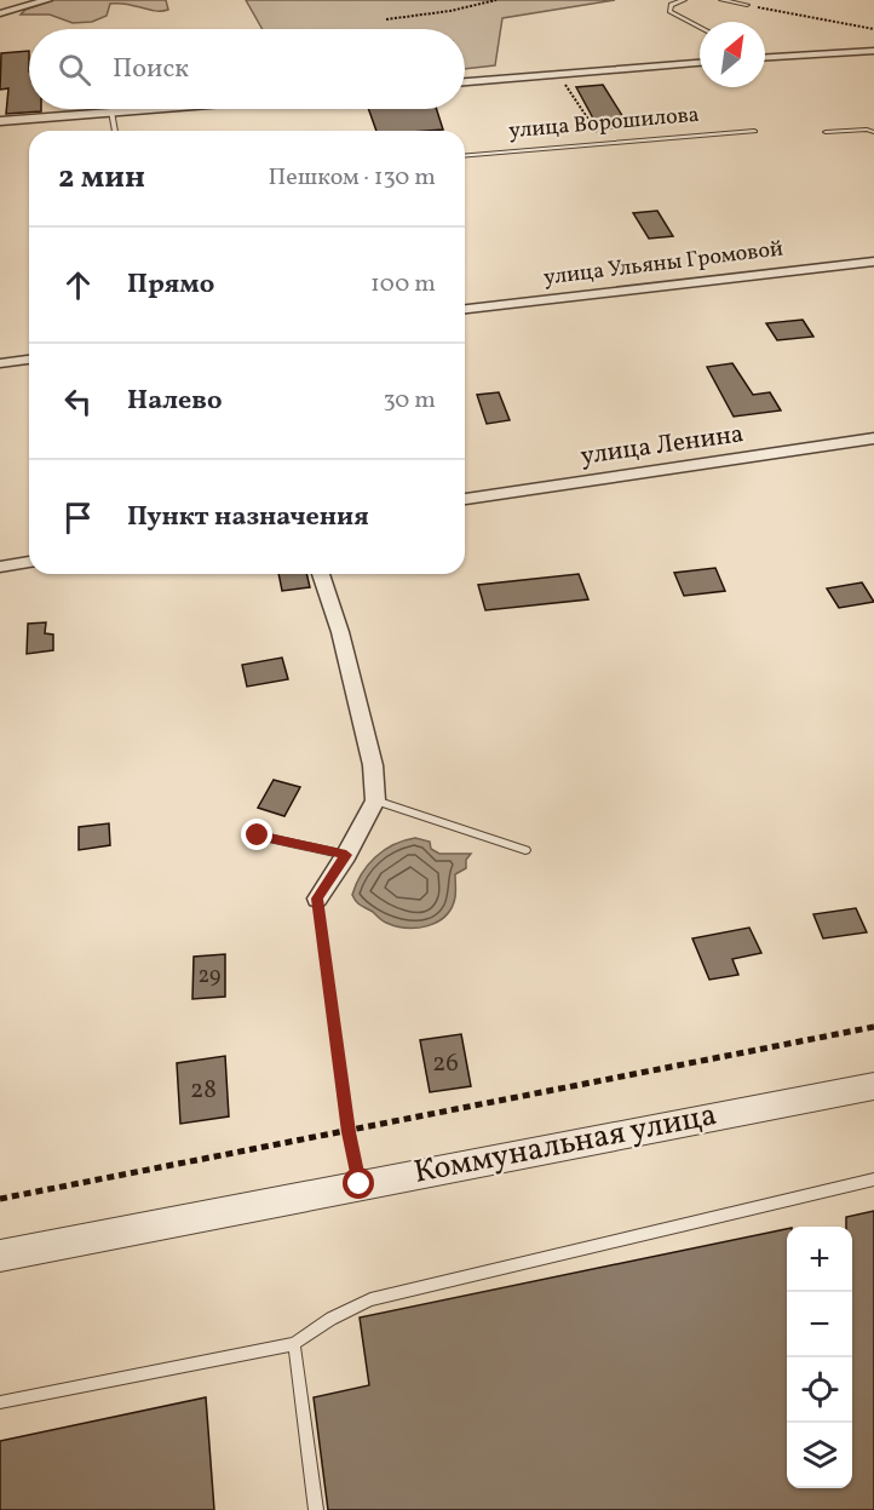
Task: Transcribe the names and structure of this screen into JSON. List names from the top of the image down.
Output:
{
  "streets": {
    "street": ["улица Ульяны Громовой", "улица Ленина", "Коммунальная улица"],
    "lane": ["улица Ворошилова"]
  },
  "house_numbers": ["29", "26", "28"],
  "north": "top right",
  "page": {
    "search": "Поиск",
    "heading": ["2 мин", "Пешком · 130 m"],
    "list": [
      ["Прямо", "100 m"],
      ["Налево", "30 m"],
      "Пункт назначения"
    ],
    "map_buttons": ["+", "−"]
  }
}
